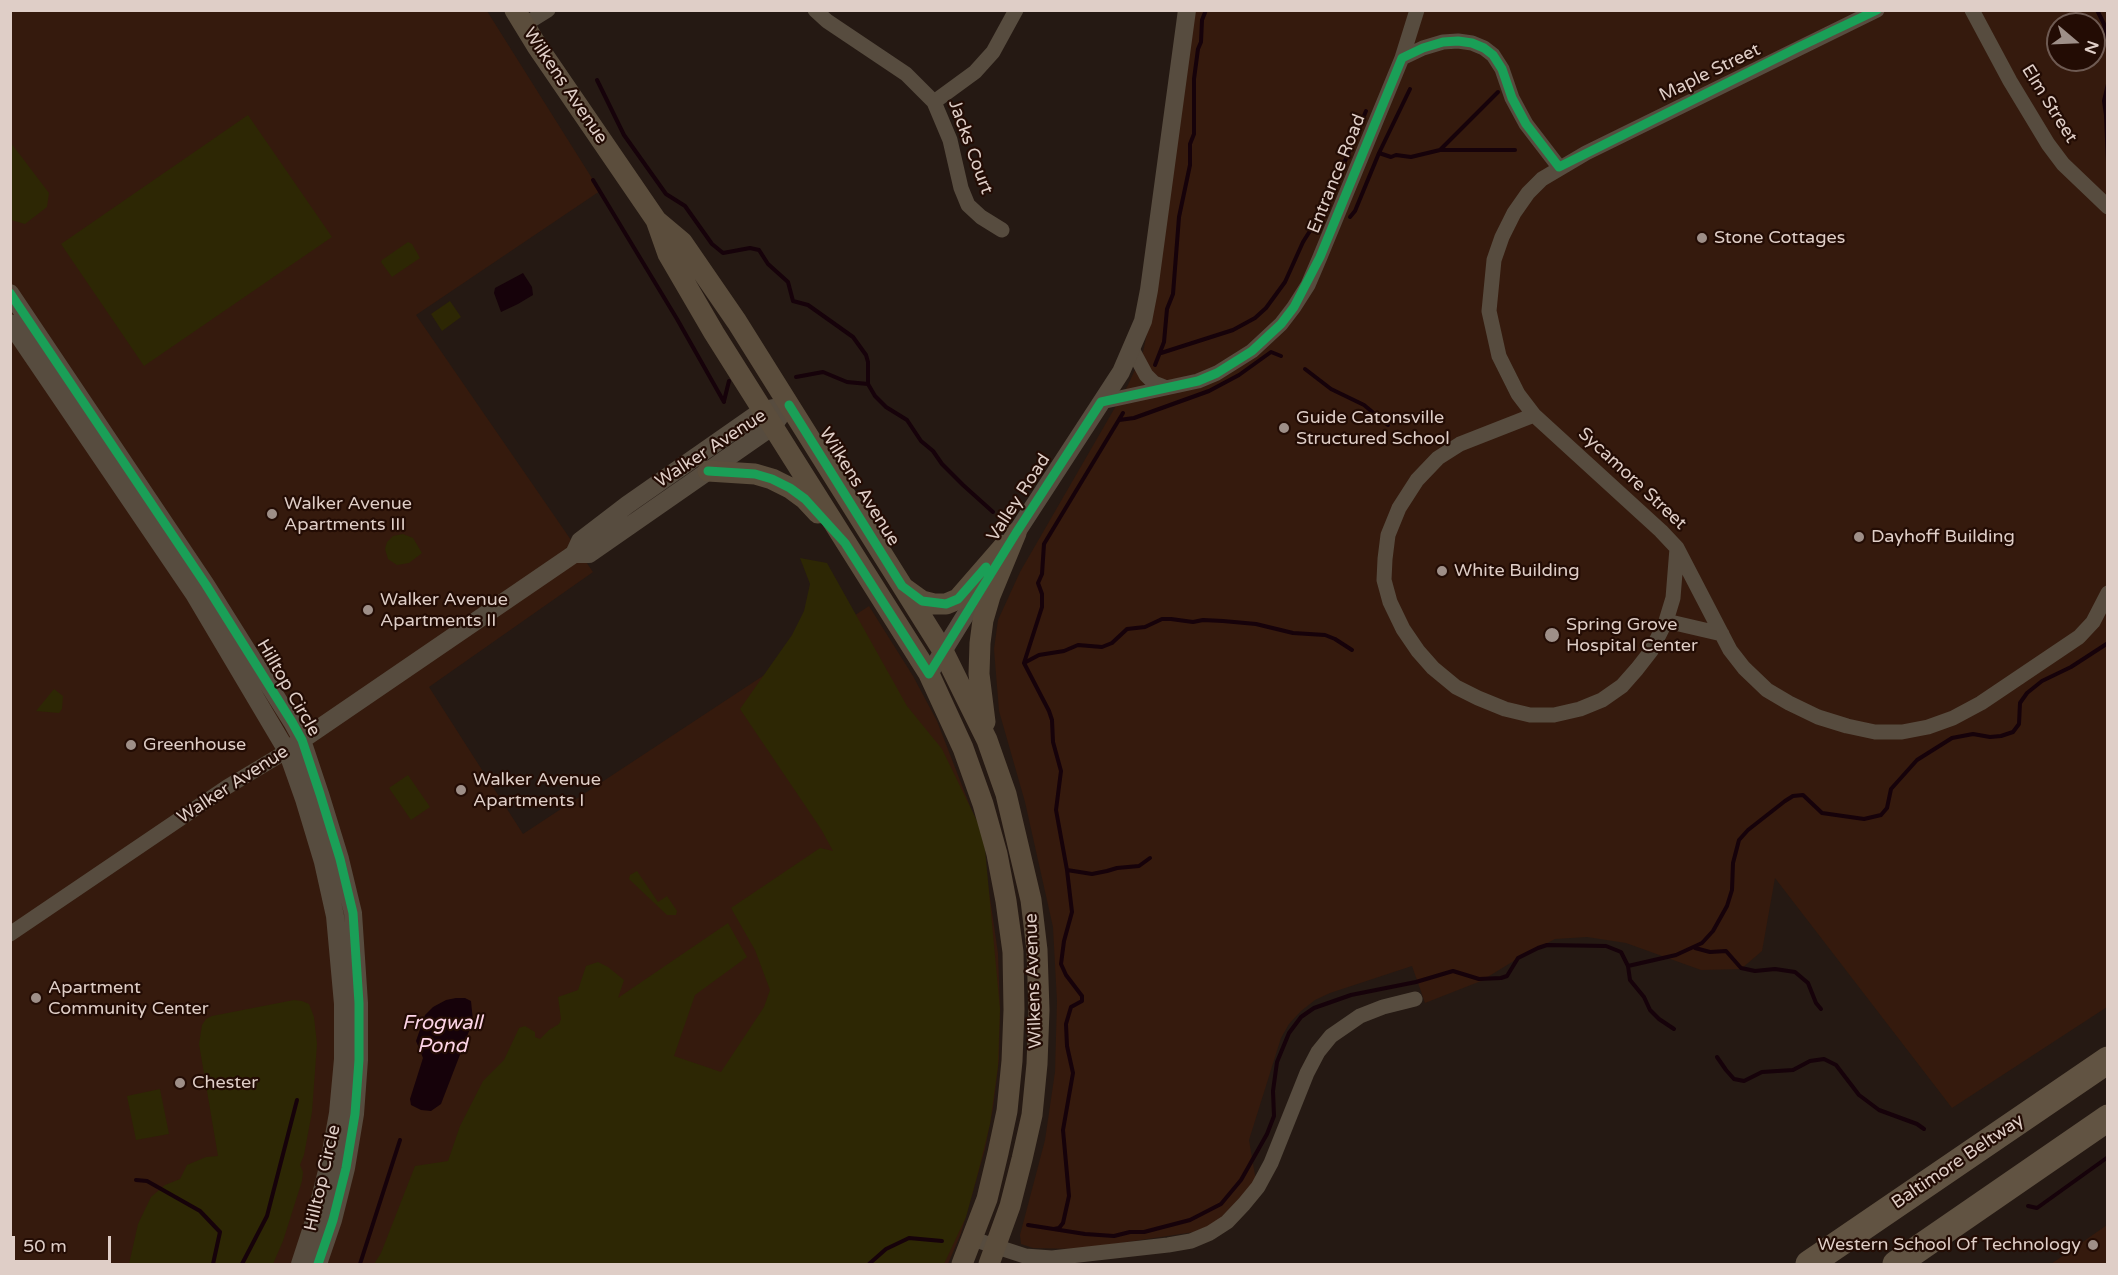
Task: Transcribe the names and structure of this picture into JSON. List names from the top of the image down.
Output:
{
  "streets": {
    "highway": ["Baltimore Beltway"],
    "main road": ["Wilkens Avenue"],
    "street": [
      "Maple Street",
      "Elm Street",
      "Jacks Court",
      "Entrance Road",
      "Walker Avenue",
      "Sycamore Street",
      "Valley Road",
      "Hilltop Circle"
    ]
  },
  "crossings": [
    ["Maple Street", "Sycamore Street"],
    ["Wilkens Avenue", "Walker Avenue"],
    ["Wilkens Avenue", "Valley Road"],
    ["Entrance Road", "Valley Road"],
    ["Walker Avenue", "Hilltop Circle"]
  ],
  "water": ["Frogwall Pond"],
  "places": [
    "Stone Cottages",
    "Guide Catonsville Structured School",
    "Walker Avenue Apartments III",
    "Dayhoff Building",
    "White Building",
    "Walker Avenue Apartments II",
    "Spring Grove Hospital Center",
    "Greenhouse",
    "Walker Avenue Apartments I",
    "Apartment Community Center",
    "Chester",
    "Western School Of Technology"
  ],
  "scale_bar": "50 m",
  "north": "right"
}
